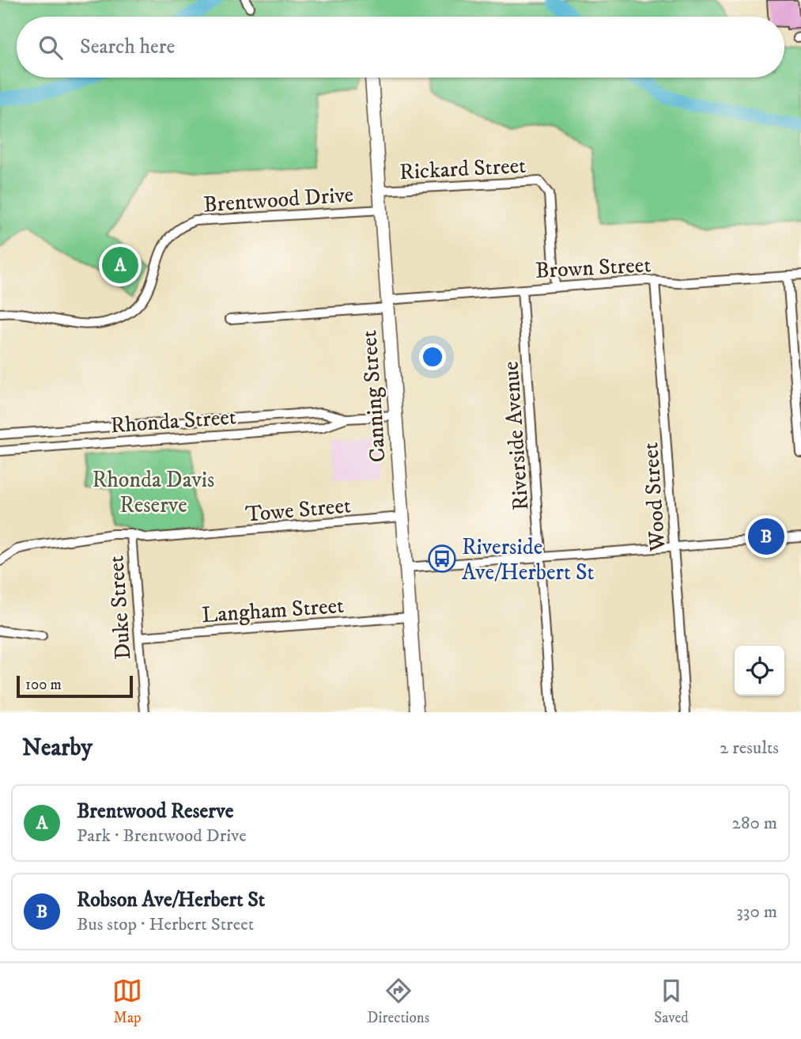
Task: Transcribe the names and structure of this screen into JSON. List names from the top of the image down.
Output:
{
  "streets": {
    "street": [
      "Rickard Street",
      "Brentwood Drive",
      "Brown Street",
      "Canning Street",
      "Rhonda Street",
      "Riverside Avenue",
      "Wood Street",
      "Towe Street",
      "Duke Street",
      "Langham Street"
    ]
  },
  "crossings": [
    ["Rickard Street", "Brown Street"],
    ["Rickard Street", "Canning Street"],
    ["Brentwood Drive", "Canning Street"],
    ["Brown Street", "Canning Street"],
    ["Brown Street", "Riverside Avenue"],
    ["Brown Street", "Wood Street"],
    ["Canning Street", "Rhonda Street"],
    ["Canning Street", "Towe Street"],
    ["Canning Street", "Langham Street"],
    ["Towe Street", "Duke Street"],
    ["Duke Street", "Langham Street"]
  ],
  "parks": ["Rhonda Davis Reserve"],
  "places": {
    "bus stop": ["Riverside Ave/Herbert St"]
  },
  "scale_bar": "100 m",
  "page": {
    "search": "Search here",
    "pins": ["A", "B"],
    "scale": "100 m",
    "heading": ["Nearby", "2 results"],
    "list": [
      {
        "mark": "A",
        "name": "Brentwood Reserve",
        "note": "Park · Brentwood Drive",
        "value": "280 m"
      },
      {
        "mark": "B",
        "name": "Robson Ave/Herbert St",
        "note": "Bus stop · Herbert Street",
        "value": "330 m"
      }
    ],
    "nav": ["Map", "Directions", "Saved"]
  }
}
